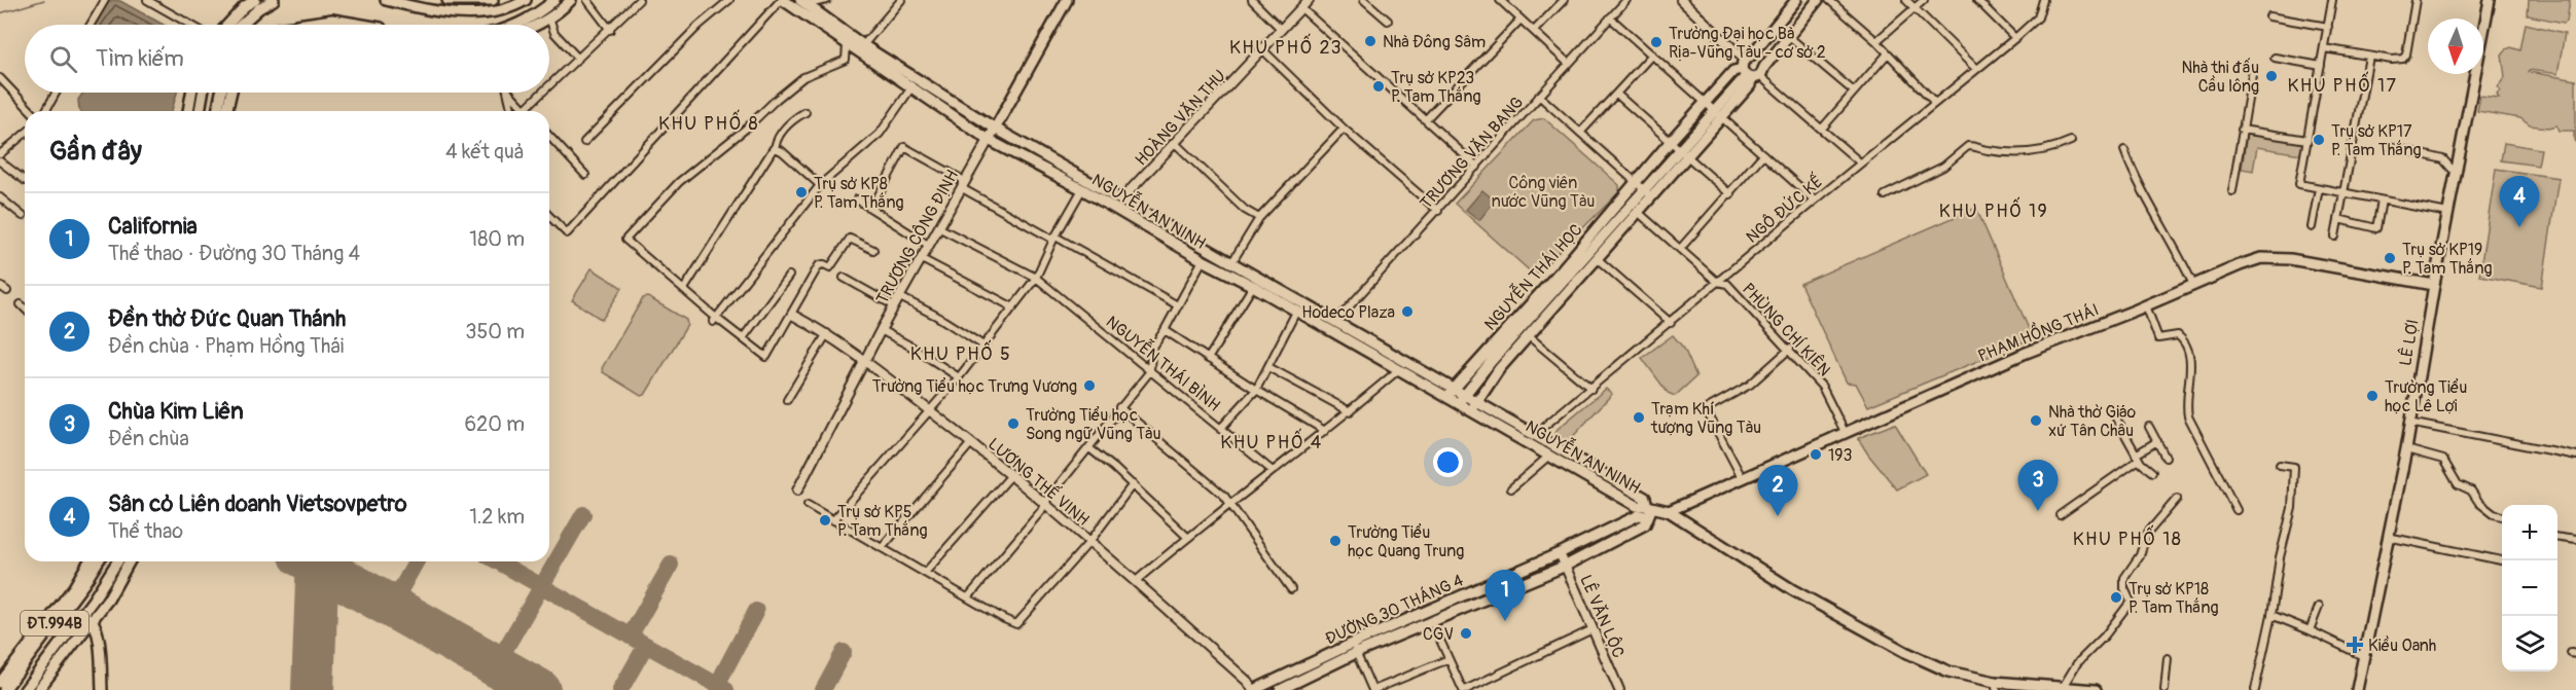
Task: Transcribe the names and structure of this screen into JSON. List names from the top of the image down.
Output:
{
  "streets": {
    "main road": [
      "NGUYỄN AN NINH",
      "TRƯƠNG CÔNG ĐỊNH",
      "NGUYỄN THÁI HỌC",
      "PHẠM HỒNG THÁI",
      "LÊ LỢI",
      "ĐƯỜNG 30 THÁNG 4",
      "ĐT.994B"
    ],
    "street": [
      "HOÀNG VĂN THỤ",
      "TRƯƠNG VĂN BANG",
      "NGÔ ĐỨC KẾ",
      "PHÙNG CHÍ KIÊN",
      "NGUYỄN THÁI BÌNH",
      "LƯƠNG THẾ VINH",
      "LÊ VĂN LỘC"
    ]
  },
  "crossings": [
    ["HOÀNG VĂN THỤ", "NGUYỄN AN NINH"],
    ["TRƯƠNG VĂN BANG", "NGUYỄN AN NINH"],
    ["NGÔ ĐỨC KẾ", "NGUYỄN AN NINH"],
    ["NGÔ ĐỨC KẾ", "PHÙNG CHÍ KIÊN"],
    ["NGUYỄN AN NINH", "TRƯƠNG CÔNG ĐỊNH"],
    ["NGUYỄN AN NINH", "NGUYỄN THÁI HỌC"],
    ["NGUYỄN AN NINH", "ĐƯỜNG 30 THÁNG 4"],
    ["TRƯƠNG CÔNG ĐỊNH", "NGUYỄN THÁI BÌNH"],
    ["TRƯƠNG CÔNG ĐỊNH", "LƯƠNG THẾ VINH"],
    ["NGUYỄN THÁI HỌC", "PHÙNG CHÍ KIÊN"],
    ["PHÙNG CHÍ KIÊN", "PHẠM HỒNG THÁI"],
    ["PHẠM HỒNG THÁI", "LÊ LỢI"],
    ["PHẠM HỒNG THÁI", "ĐƯỜNG 30 THÁNG 4"],
    ["LƯƠNG THẾ VINH", "ĐƯỜNG 30 THÁNG 4"],
    ["ĐƯỜNG 30 THÁNG 4", "LÊ VĂN LỘC"]
  ],
  "districts": [
    "KHU PHỐ 23",
    "KHU PHỐ 17",
    "KHU PHỐ 8",
    "KHU PHỐ 19",
    "KHU PHỐ 5",
    "KHU PHỐ 4",
    "KHU PHỐ 18"
  ],
  "parks": ["Công viên nước Vũng Tàu"],
  "places": {
    "other": [
      "Nhà Đông Sâm",
      "Trường Đại học Bà Rịa-Vũng Tàu - cơ sở 2",
      "Nhà thi đấu Cầu lông",
      "Trụ sở KP23 P. Tam Thắng",
      "Trụ sở KP17 P. Tam Thắng",
      "Trụ sở KP8 P. Tam Thắng",
      "Trụ sở KP19 P. Tam Thắng",
      "Hodeco Plaza",
      "Trường Tiểu học Trưng Vương",
      "Trường Tiểu học Lê Lợi",
      "Trạm Khí tượng Vũng Tàu",
      "Nhà thờ Giáo xứ Tân Châu",
      "Trường Tiểu học Song ngữ Vũng Tàu",
      "193",
      "Trụ sở KP5 P. Tam Thắng",
      "Trường Tiểu học Quang Trung",
      "Trụ sở KP18 P. Tam Thắng",
      "CGV"
    ],
    "health": ["Kiều Oanh"]
  },
  "north": "bottom",
  "page": {
    "search": "Tìm kiếm",
    "heading": ["Gần đây", "4 kết quả"],
    "pins": [
      "4",
      "3",
      "2",
      "1"
    ],
    "list": [
      {
        "mark": "1",
        "name": "California",
        "note": "Thể thao · Đường 30 Tháng 4",
        "value": "180 m"
      },
      {
        "mark": "2",
        "name": "Đền thờ Đức Quan Thánh",
        "note": "Đền chùa · Phạm Hồng Thái",
        "value": "350 m"
      },
      {
        "mark": "3",
        "name": "Chùa Kim Liên",
        "note": "Đền chùa",
        "value": "620 m"
      },
      {
        "mark": "4",
        "name": "Sân cỏ Liên doanh Vietsovpetro",
        "note": "Thể thao",
        "value": "1.2 km"
      }
    ],
    "map_buttons": ["+", "−"]
  }
}
